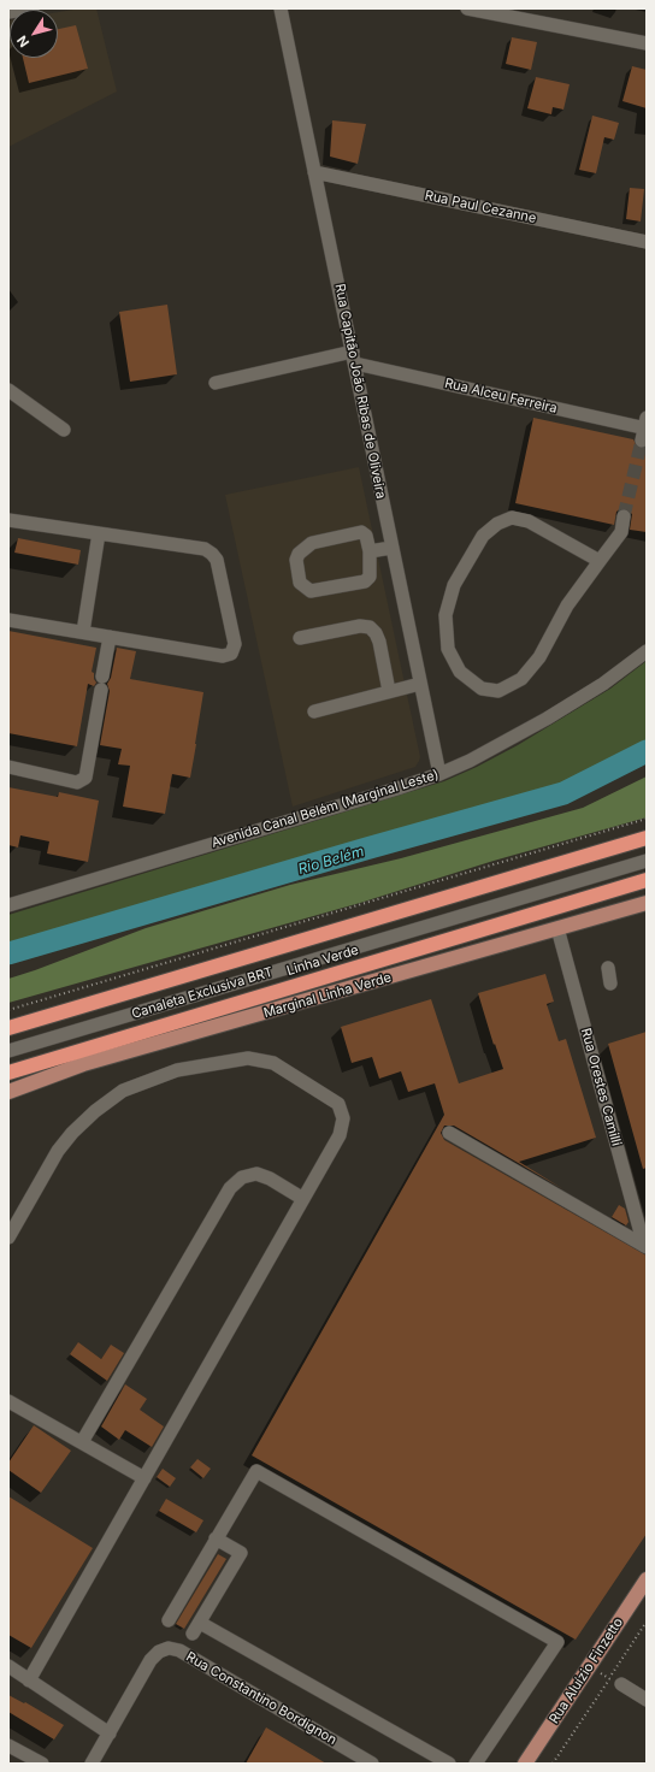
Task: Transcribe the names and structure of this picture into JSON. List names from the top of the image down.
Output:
{
  "streets": {
    "highway": ["Linha Verde"],
    "main road": ["Marginal Linha Verde", "Rua Aluízio Finzetto"],
    "street": [
      "Rua Paul Cezanne",
      "Rua Capitão João Ribas de Oliveira",
      "Rua Alceu Ferreira",
      "Avenida Canal Belém (Marginal Leste)",
      "Canaleta Exclusiva BRT",
      "Rua Orestes Camilli",
      "Rua Constantino Bordignon"
    ]
  },
  "crossings": [
    ["Rua Paul Cezanne", "Rua Capitão João Ribas de Oliveira"],
    ["Rua Capitão João Ribas de Oliveira", "Rua Alceu Ferreira"],
    ["Rua Capitão João Ribas de Oliveira", "Avenida Canal Belém (Marginal Leste)"],
    ["Marginal Linha Verde", "Rua Orestes Camilli"]
  ],
  "water": ["Rio Belém"],
  "north": "bottom left"
}
